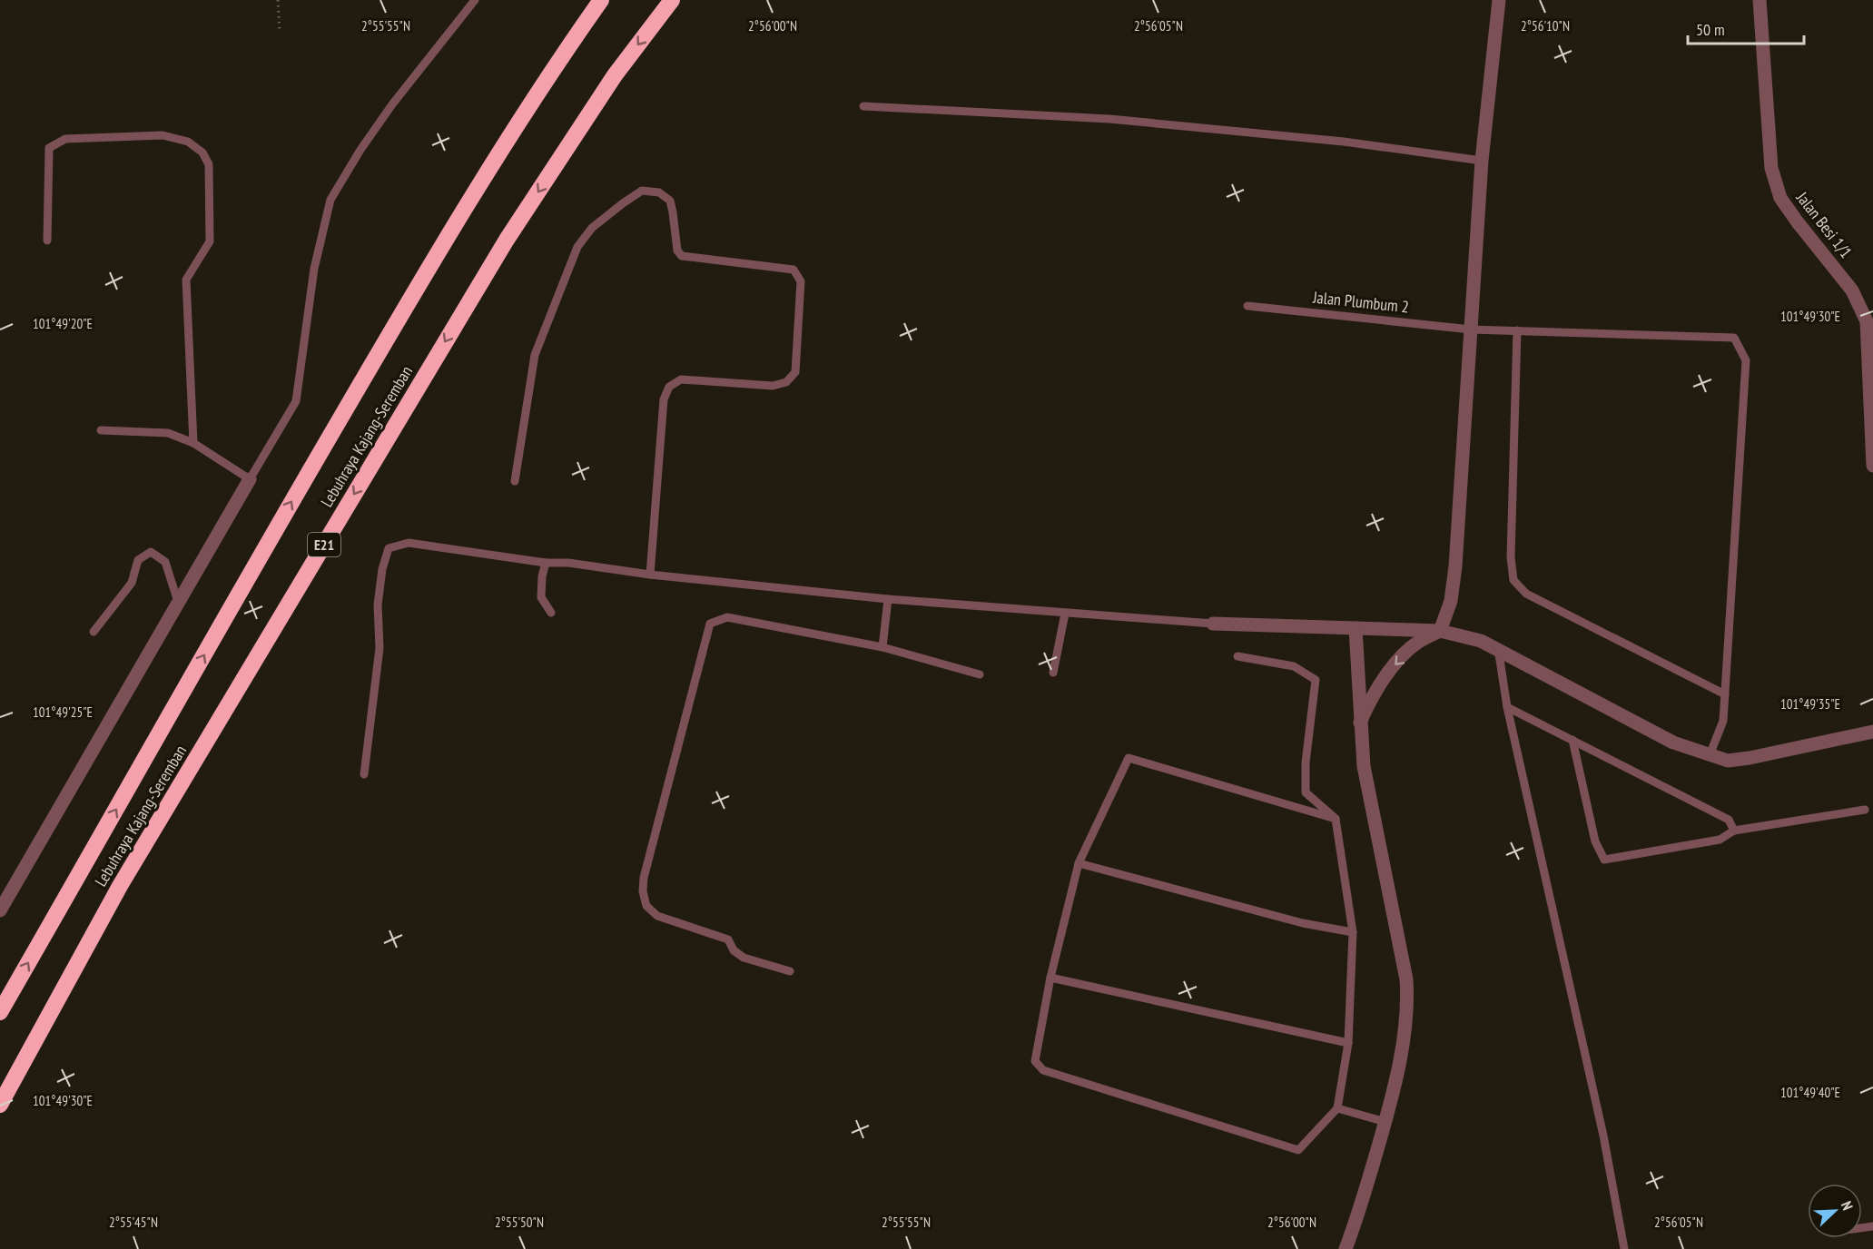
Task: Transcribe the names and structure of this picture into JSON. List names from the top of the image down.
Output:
{
  "streets": {
    "highway": ["Lebuhraya Kajang-Seremban", "E21"],
    "street": ["Jalan Besi 1/1"],
    "lane": ["Jalan Plumbum 2"]
  },
  "scale_bar": "50 m",
  "north": "top right",
  "coordinates": [
    "2°55'55\"N",
    "2°56'00\"N",
    "2°56'05\"N",
    "2°56'10\"N",
    "101°49'30\"E",
    "101°49'20\"E",
    "101°49'35\"E",
    "101°49'25\"E",
    "101°49'40\"E",
    "2°55'45\"N",
    "2°55'50\"N"
  ]
}
